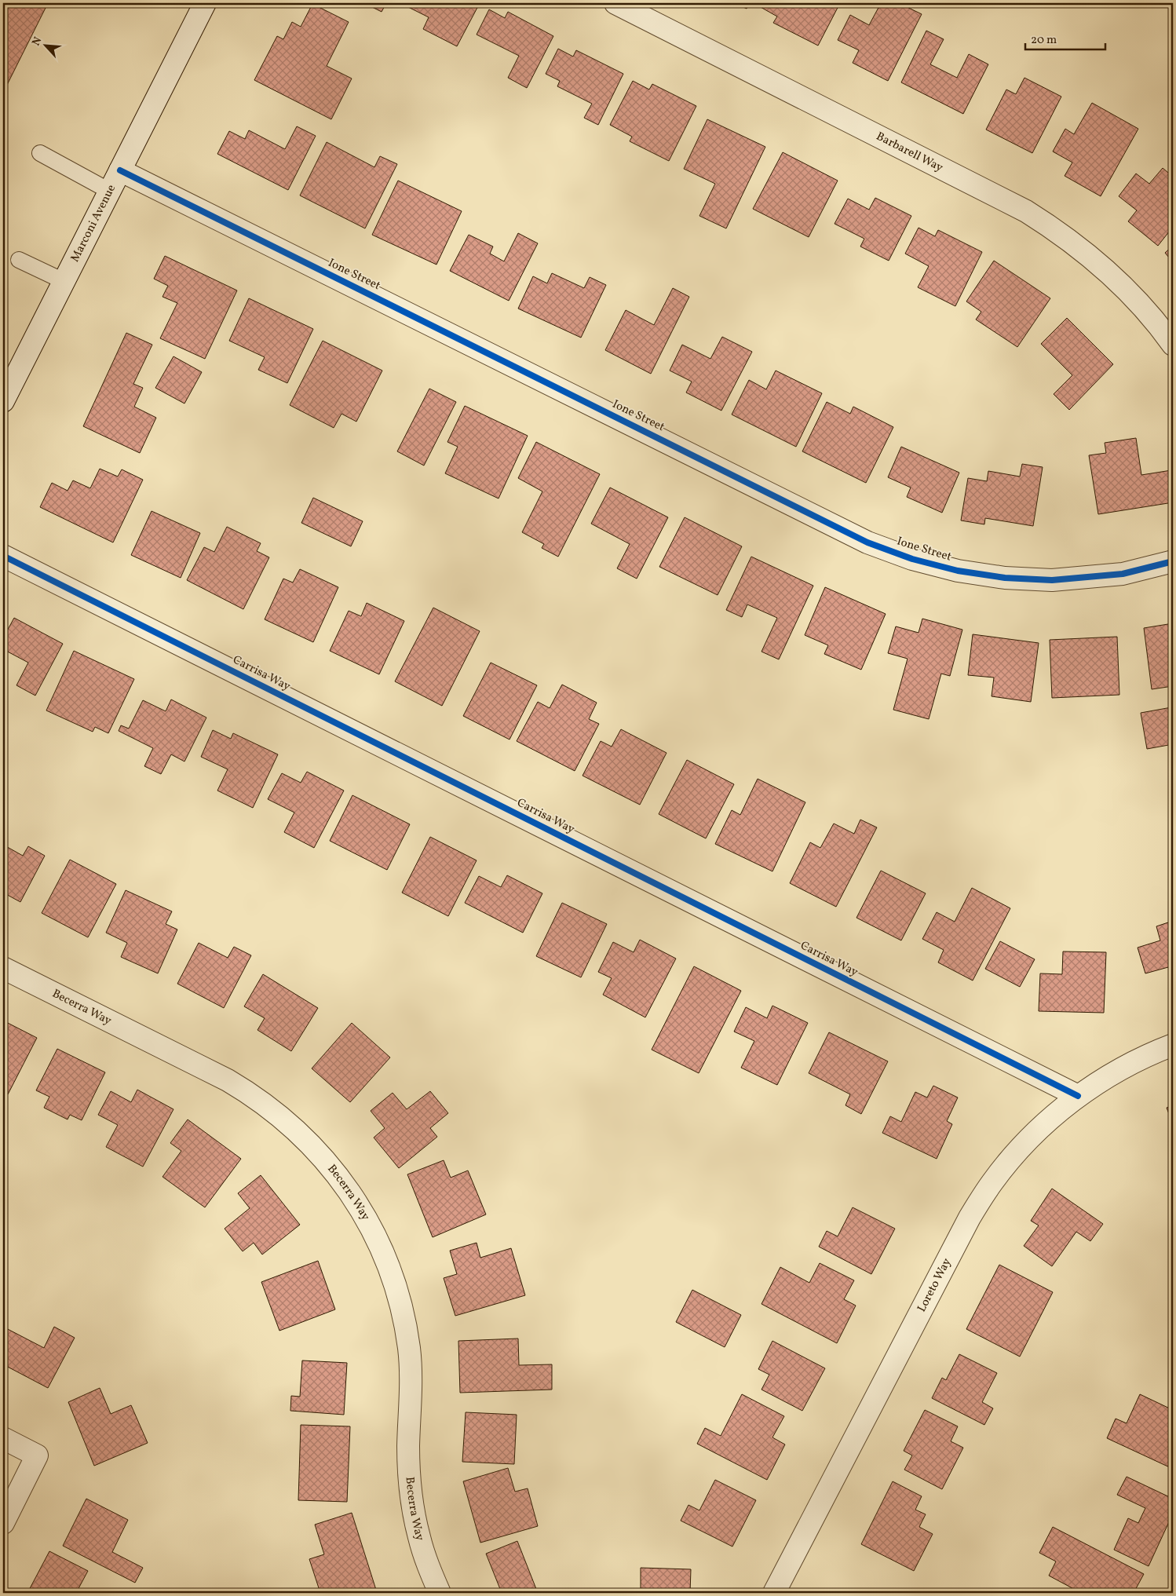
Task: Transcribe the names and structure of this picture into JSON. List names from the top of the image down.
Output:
{
  "streets": {
    "street": [
      "Barbarell Way",
      "Marconi Avenue",
      "Ione Street",
      "Carrisa Way",
      "Becerra Way",
      "Loreto Way"
    ]
  },
  "crossings": [
    ["Marconi Avenue", "Ione Street"],
    ["Carrisa Way", "Loreto Way"]
  ],
  "scale_bar": "20 m",
  "north": "top left"
}
